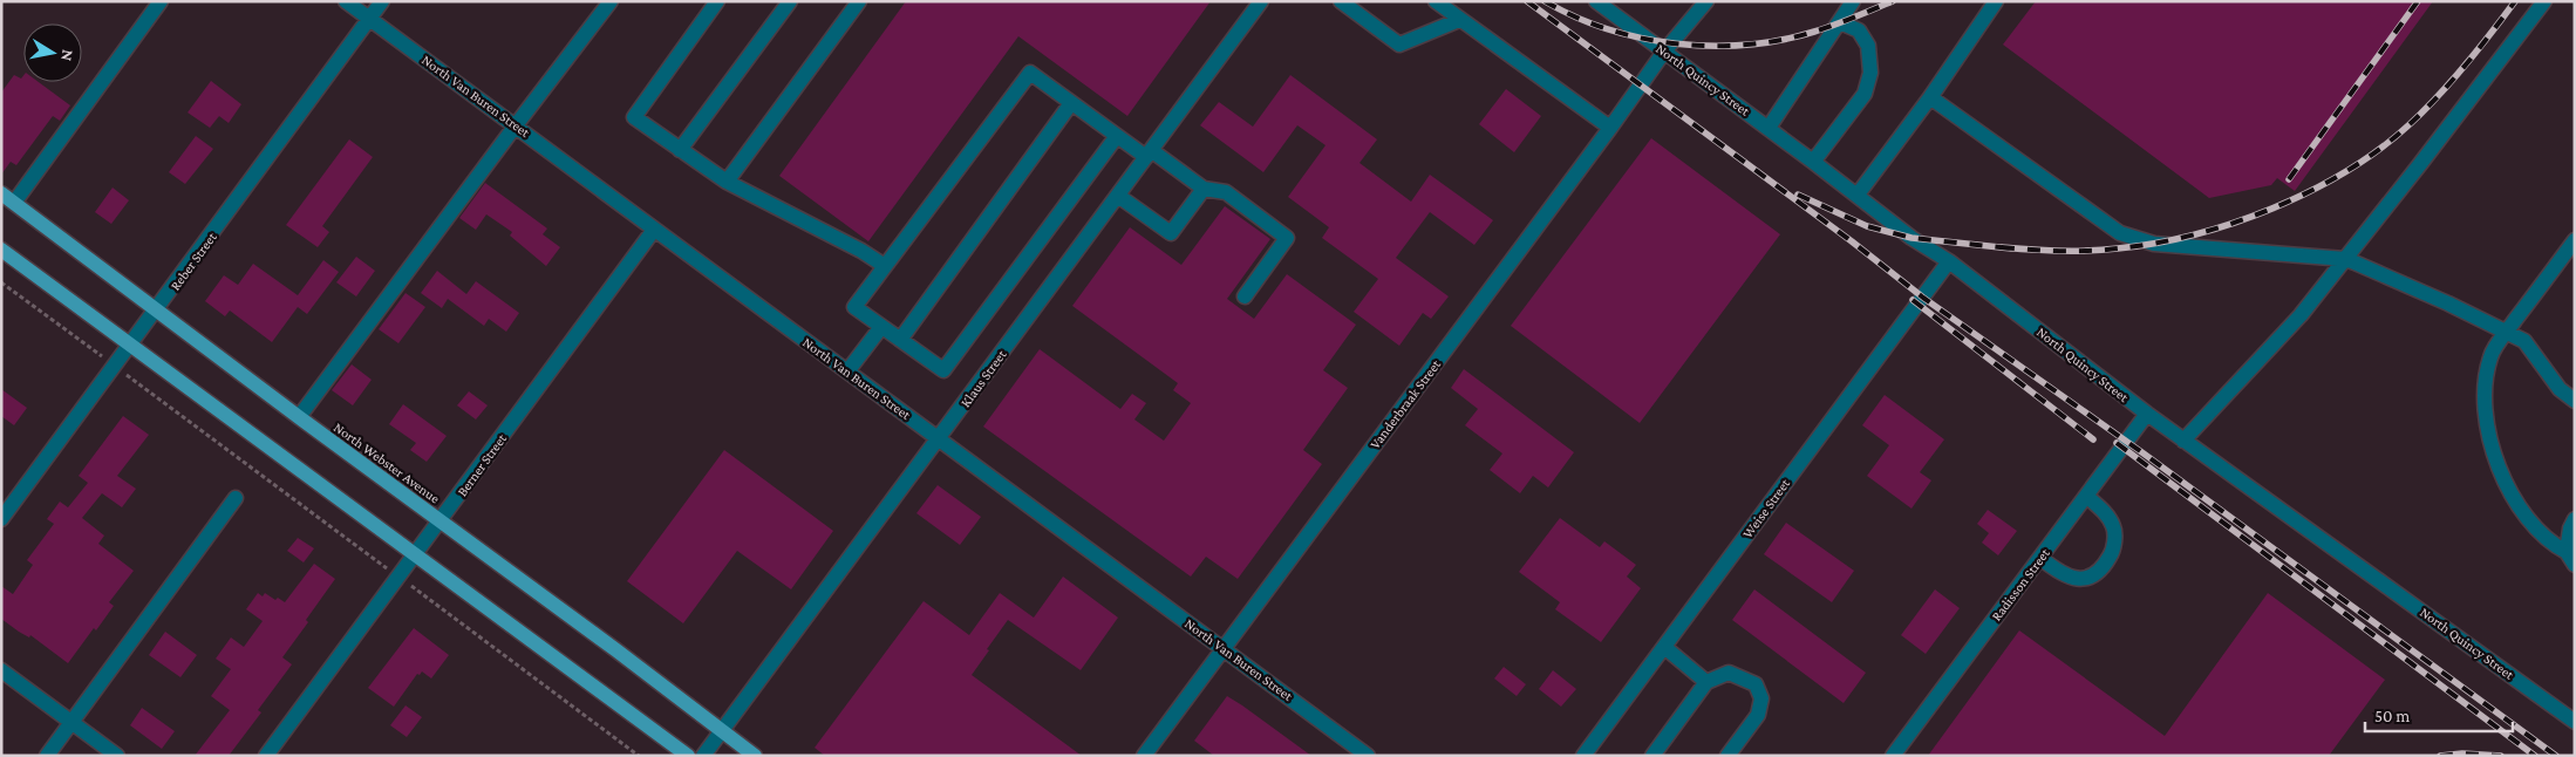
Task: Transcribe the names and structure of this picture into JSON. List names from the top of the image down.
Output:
{
  "streets": {
    "main road": ["North Webster Avenue"],
    "street": [
      "North Quincy Street",
      "North Van Buren Street",
      "Reber Street",
      "Klaus Street",
      "Vanderbraak Street",
      "Berner Street",
      "Weise Street",
      "Radisson Street"
    ]
  },
  "crossings": [
    ["North Quincy Street", "Vanderbraak Street"],
    ["North Quincy Street", "Weise Street"],
    ["North Quincy Street", "Radisson Street"],
    ["North Van Buren Street", "Reber Street"],
    ["North Van Buren Street", "Klaus Street"],
    ["North Van Buren Street", "Vanderbraak Street"],
    ["North Van Buren Street", "Berner Street"],
    ["Reber Street", "North Webster Avenue"],
    ["Klaus Street", "North Webster Avenue"],
    ["North Webster Avenue", "Berner Street"]
  ],
  "scale_bar": "50 m",
  "north": "right"
}
